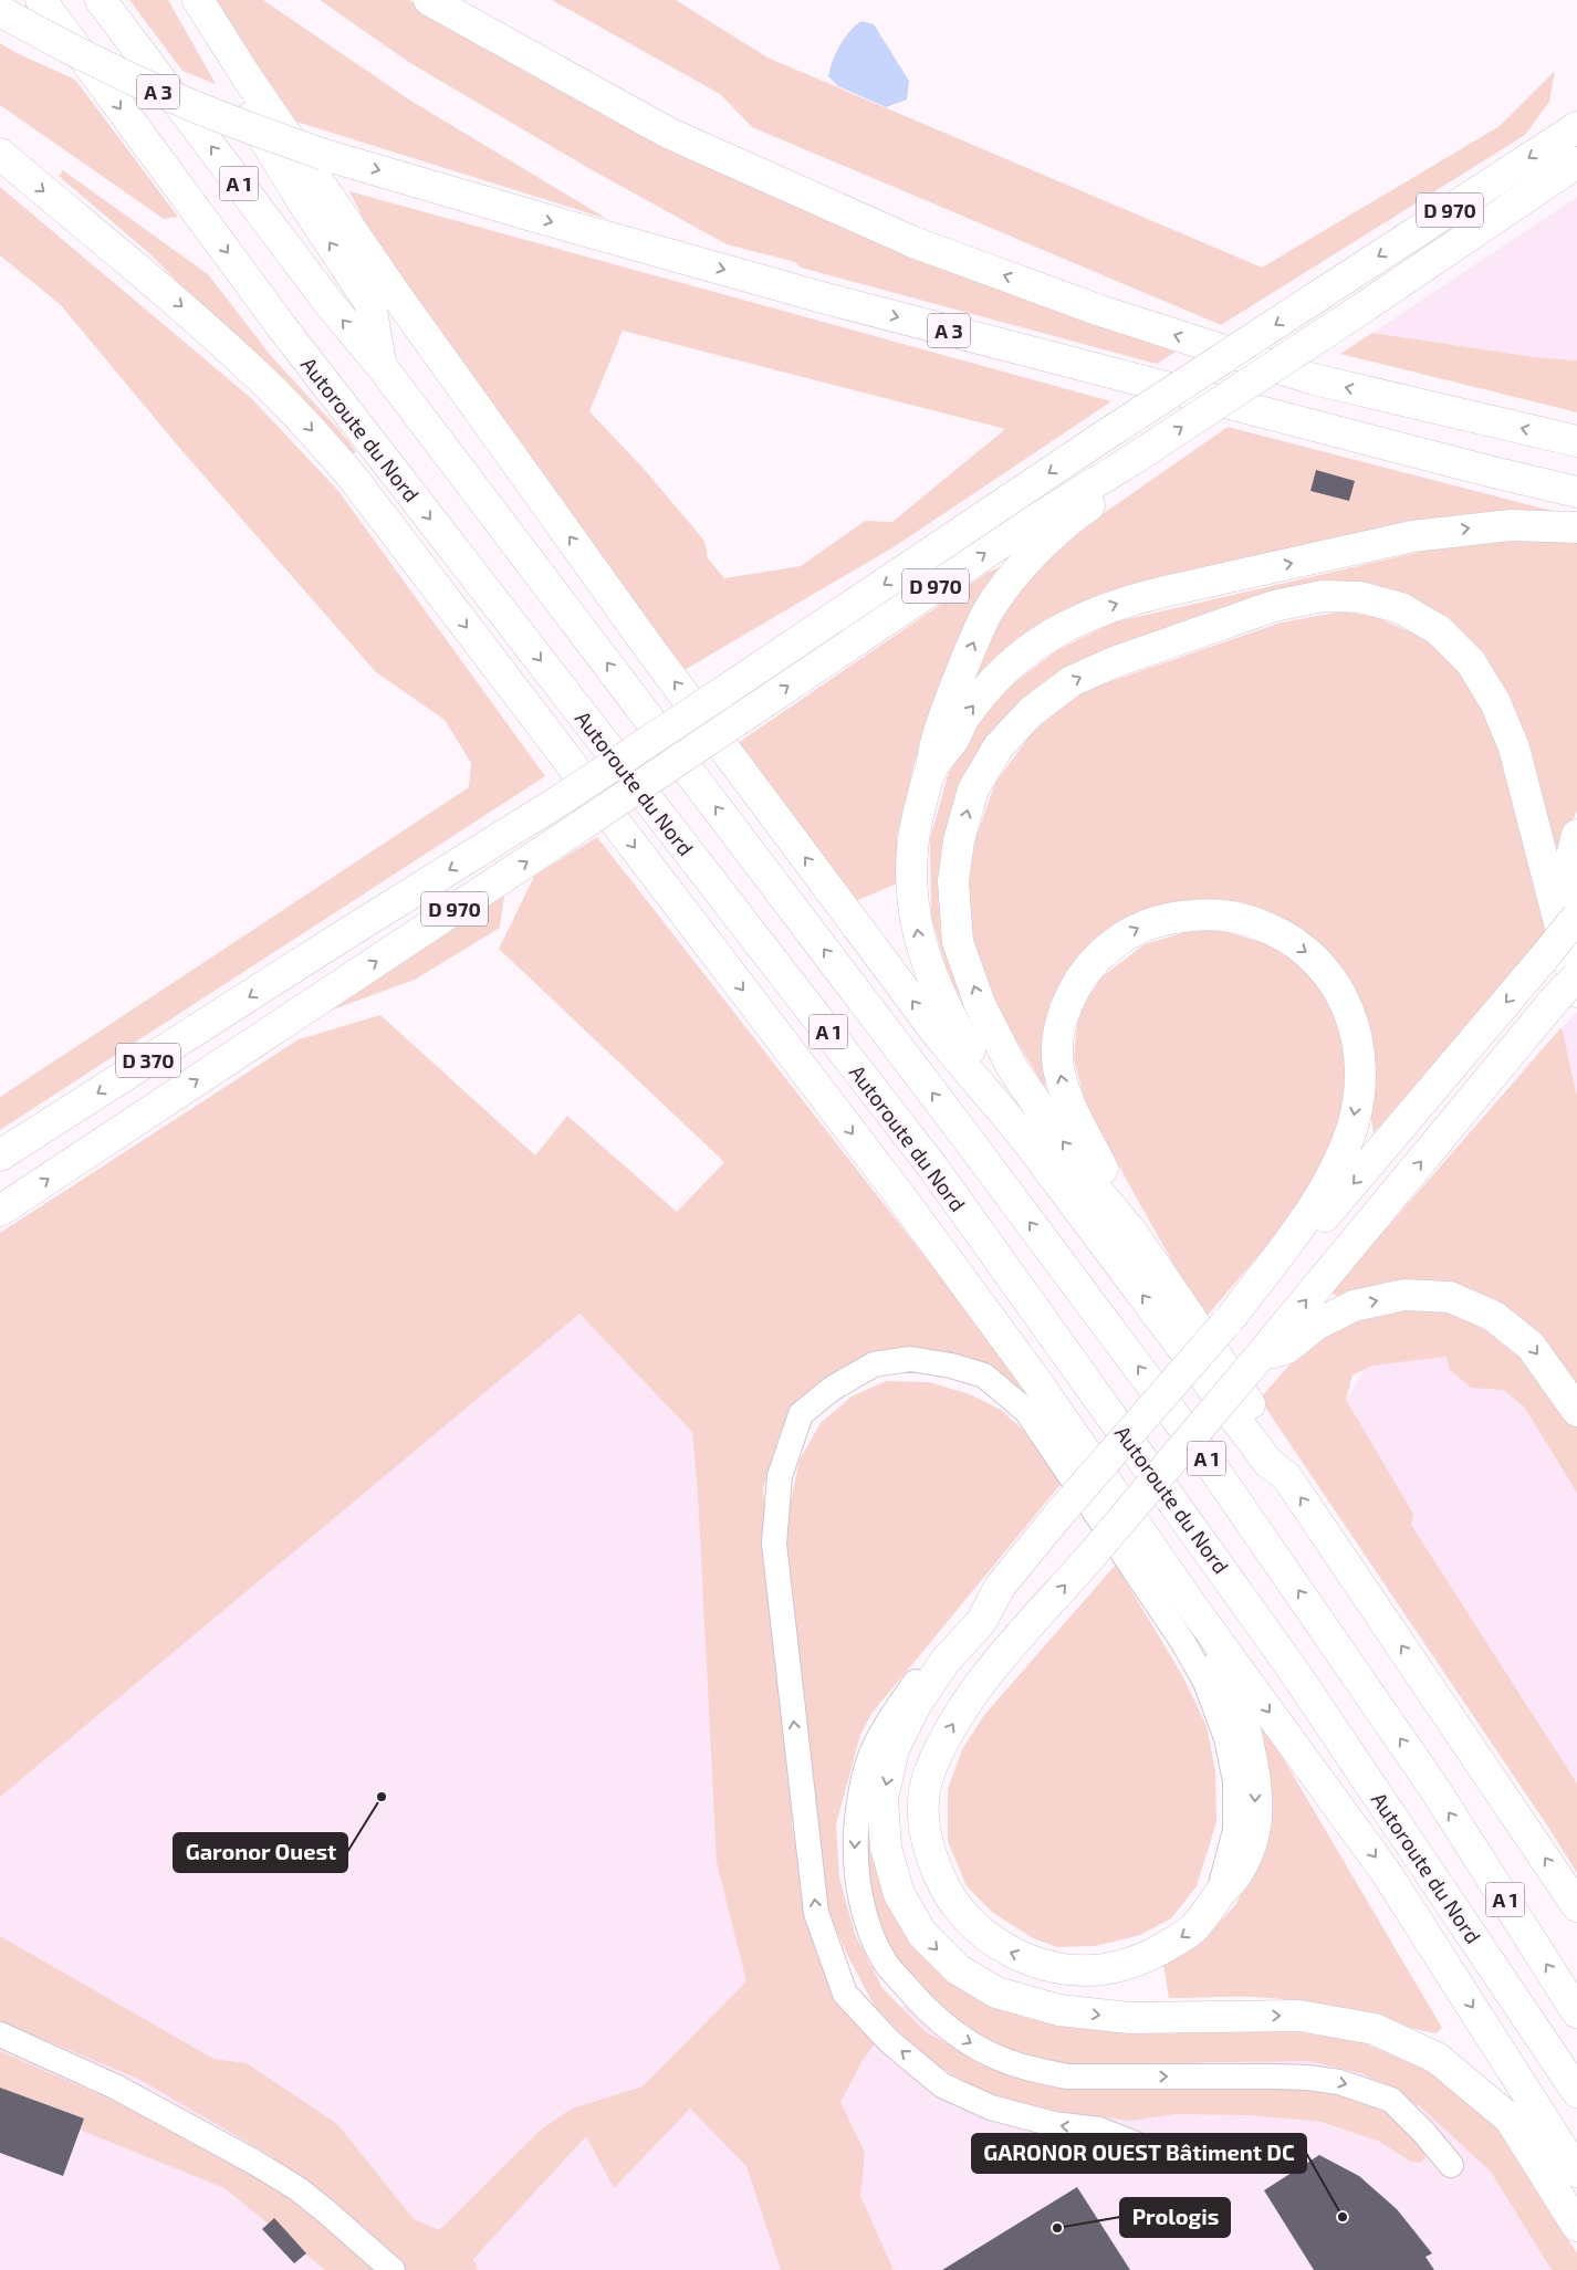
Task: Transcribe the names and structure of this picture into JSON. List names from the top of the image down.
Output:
{
  "streets": {
    "main road": [
      "A 3",
      "A 1",
      "D 970",
      "Autoroute du Nord",
      "D 370"
    ]
  },
  "crossings": [
    ["D 970", "D 370"]
  ],
  "places": ["Garonor Ouest", "GARONOR OUEST Bâtiment DC", "Prologis"]
}
